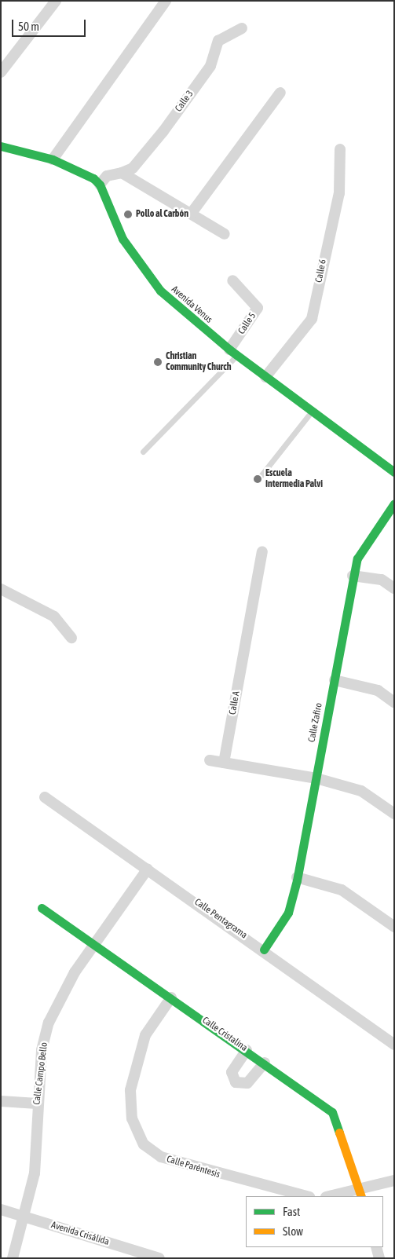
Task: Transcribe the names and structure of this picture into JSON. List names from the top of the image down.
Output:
{
  "streets": {
    "street": [
      "Calle 3",
      "Calle 6",
      "Avenida Venus",
      "Calle 5",
      "Calle A",
      "Calle Zafiro",
      "Calle Pentagrama",
      "Calle Cristalina",
      "Calle Campo Bello",
      "Calle Paréntesis",
      "Avenida Crisálida"
    ]
  },
  "crossings": [
    ["Calle 3", "Avenida Venus"],
    ["Calle 6", "Avenida Venus"],
    ["Avenida Venus", "Calle 5"],
    ["Calle Zafiro", "Calle Pentagrama"],
    ["Calle Pentagrama", "Calle Campo Bello"],
    ["Calle Cristalina", "Calle Campo Bello"],
    ["Calle Cristalina", "Calle Paréntesis"],
    ["Calle Campo Bello", "Avenida Crisálida"]
  ],
  "places": ["Pollo al Carbón", "Christian Community Church", "Escuela Intermedia Palvi"],
  "legend": ["Fast", "Slow"],
  "scale_bar": "50 m"
}
